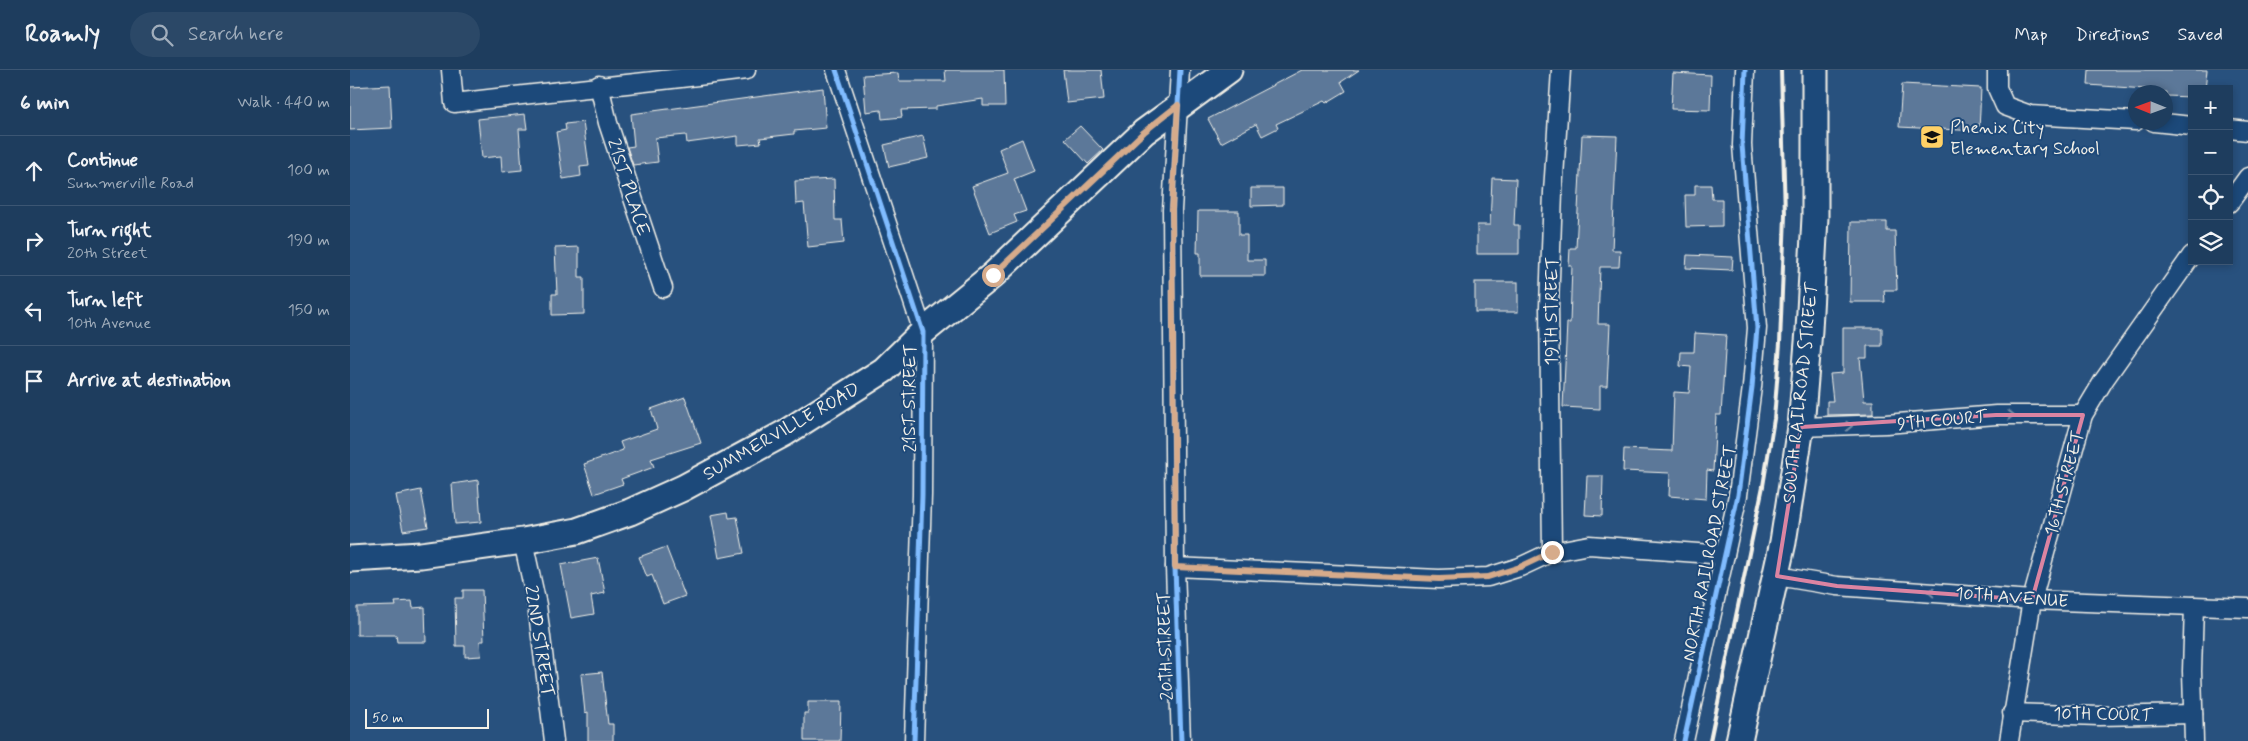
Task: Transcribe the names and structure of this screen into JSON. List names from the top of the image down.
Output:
{
  "streets": {
    "main road": ["SOUTH RAILROAD STREET", "SUMMERVILLE ROAD"],
    "street": [
      "21ST PLACE",
      "19TH STREET",
      "21ST STREET",
      "9TH COURT",
      "16TH STREET",
      "NORTH RAILROAD STREET",
      "10TH AVENUE",
      "22ND STREET",
      "20TH STREET",
      "10TH COURT"
    ]
  },
  "crossings": [
    ["SOUTH RAILROAD STREET", "9TH COURT"],
    ["SOUTH RAILROAD STREET", "10TH AVENUE"],
    ["21ST STREET", "SUMMERVILLE ROAD"],
    ["9TH COURT", "16TH STREET"],
    ["SUMMERVILLE ROAD", "22ND STREET"],
    ["SUMMERVILLE ROAD", "20TH STREET"],
    ["16TH STREET", "10TH AVENUE"],
    ["16TH STREET", "10TH COURT"]
  ],
  "one_way": ["9TH COURT", "10TH AVENUE"],
  "places": {
    "school or university": ["Phenix City Elementary School"]
  },
  "scale_bar": "50 m",
  "north": "left",
  "page": {
    "header": "Roamly",
    "search": "Search here",
    "nav": ["Map", "Directions", "Saved"],
    "heading": ["6 min", "Walk · 440 m"],
    "map_buttons": ["+", "−"],
    "list": [
      ["Continue", "Summerville Road", "100 m"],
      ["Turn right", "20th Street", "190 m"],
      ["Turn left", "10th Avenue", "150 m"],
      "Arrive at destination"
    ],
    "scale": "50 m"
  }
}
